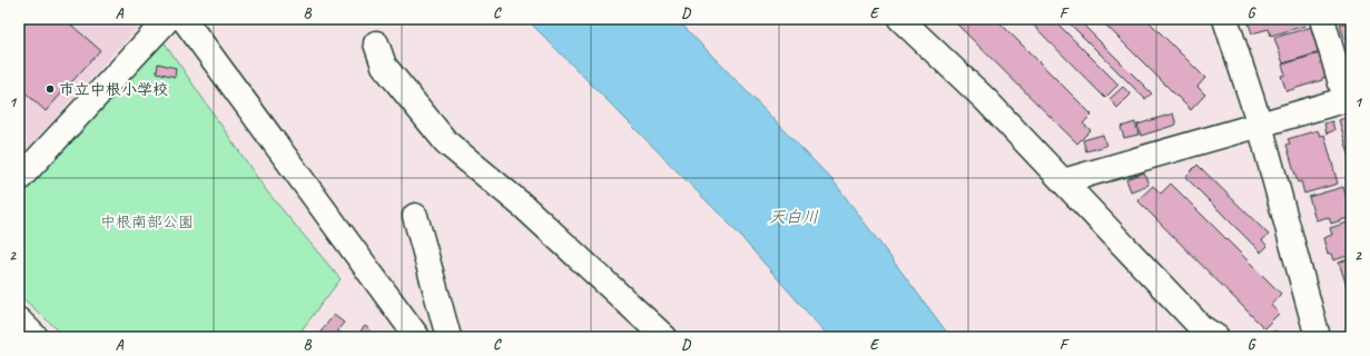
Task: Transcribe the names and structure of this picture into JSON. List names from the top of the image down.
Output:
{
  "water": ["天白川"],
  "parks": ["中根南部公園"],
  "places": ["市立中根小学校"],
  "grid": {
    "columns": [
      "A",
      "B",
      "C",
      "D",
      "E",
      "F",
      "G"
    ],
    "rows": ["1", "2"]
  }
}
